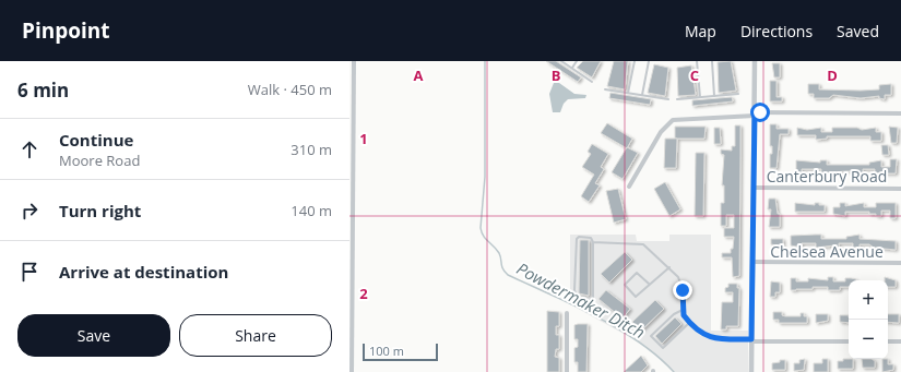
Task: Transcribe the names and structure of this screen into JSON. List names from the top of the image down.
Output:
{
  "streets": {
    "street": ["Canterbury Road", "Chelsea Avenue"]
  },
  "water": ["Powdermaker Ditch"],
  "scale_bar": "100 m",
  "page": {
    "header": "Pinpoint",
    "nav": ["Map", "Directions", "Saved"],
    "heading": ["6 min", "Walk · 450 m"],
    "list": [
      ["Continue", "Moore Road", "310 m"],
      ["Turn right", "140 m"],
      "Arrive at destination"
    ],
    "map_buttons": ["+", "−"],
    "buttons": ["Save", "Share"],
    "scale": "100 m"
  },
  "grid": {
    "columns": [
      "A",
      "B",
      "C",
      "D"
    ],
    "rows": ["1", "2"]
  }
}
